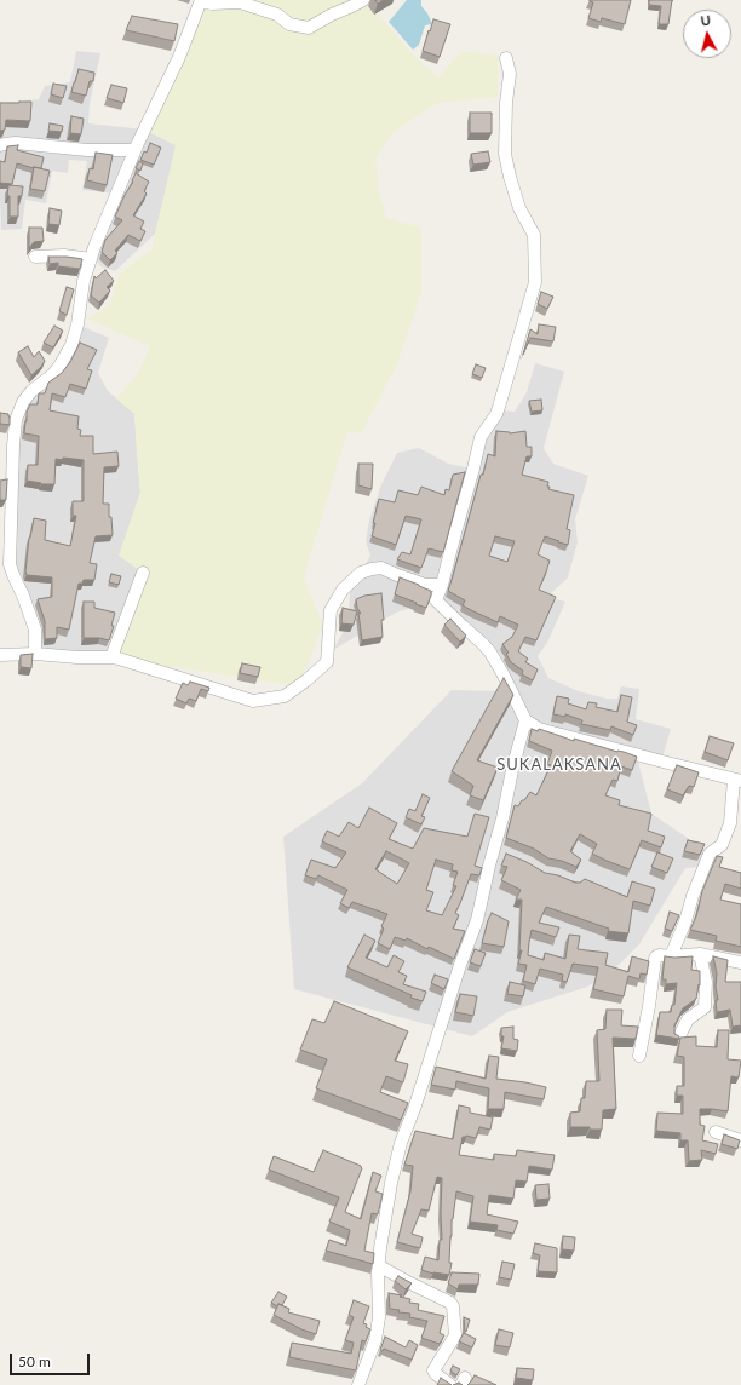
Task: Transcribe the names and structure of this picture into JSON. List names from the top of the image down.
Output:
{
  "districts": ["SUKALAKSANA"],
  "scale_bar": "50 m",
  "north": "top"
}
